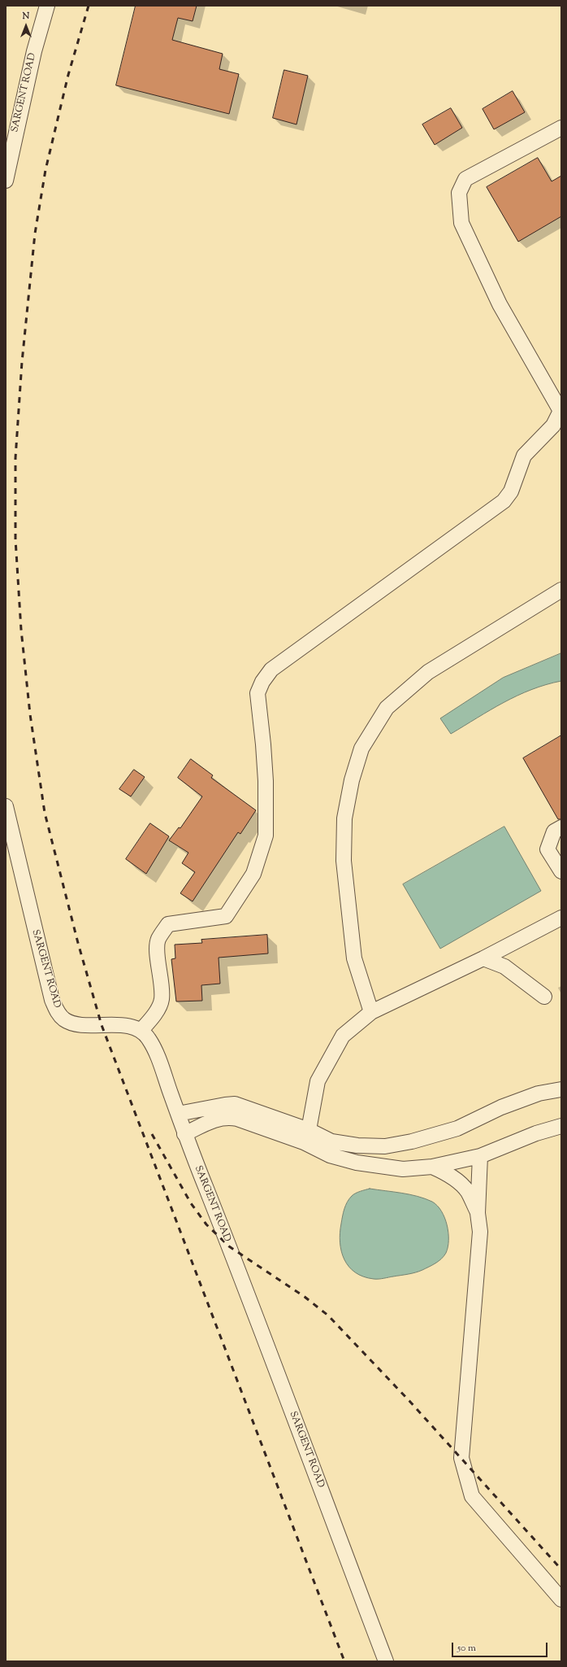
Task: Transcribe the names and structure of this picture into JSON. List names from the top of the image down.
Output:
{
  "streets": {
    "street": ["SARGENT ROAD"]
  },
  "scale_bar": "50 m",
  "north": "top"
}
